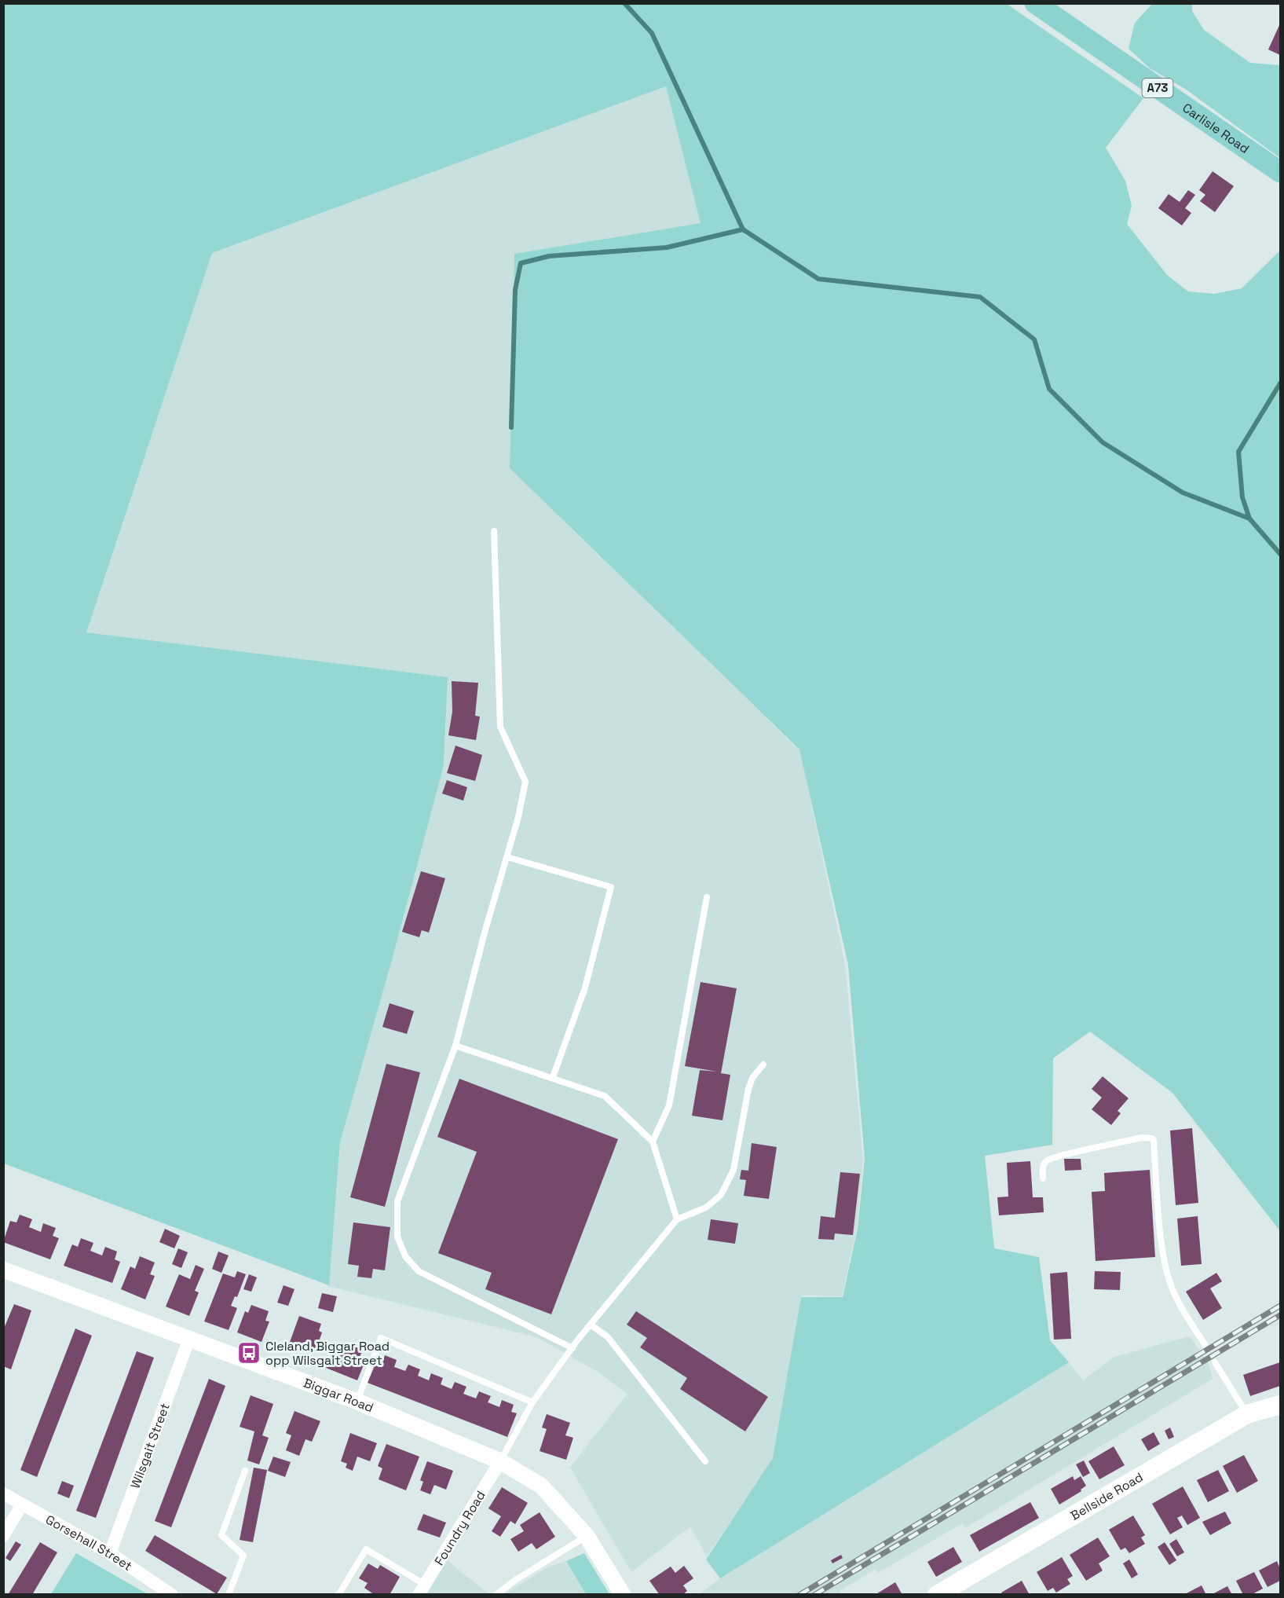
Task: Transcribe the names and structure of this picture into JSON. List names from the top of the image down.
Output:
{
  "streets": {
    "main road": ["A73", "Carlisle Road", "Bellside Road"],
    "street": [
      "Biggar Road",
      "Wilsgait Street",
      "Foundry Road",
      "Gorsehall Street"
    ]
  },
  "crossings": [
    ["Biggar Road", "Wilsgait Street"],
    ["Biggar Road", "Foundry Road"],
    ["Wilsgait Street", "Gorsehall Street"]
  ],
  "places": {
    "bus stop": ["Cleland, Biggar Road opp Wilsgait Street"]
  }
}
